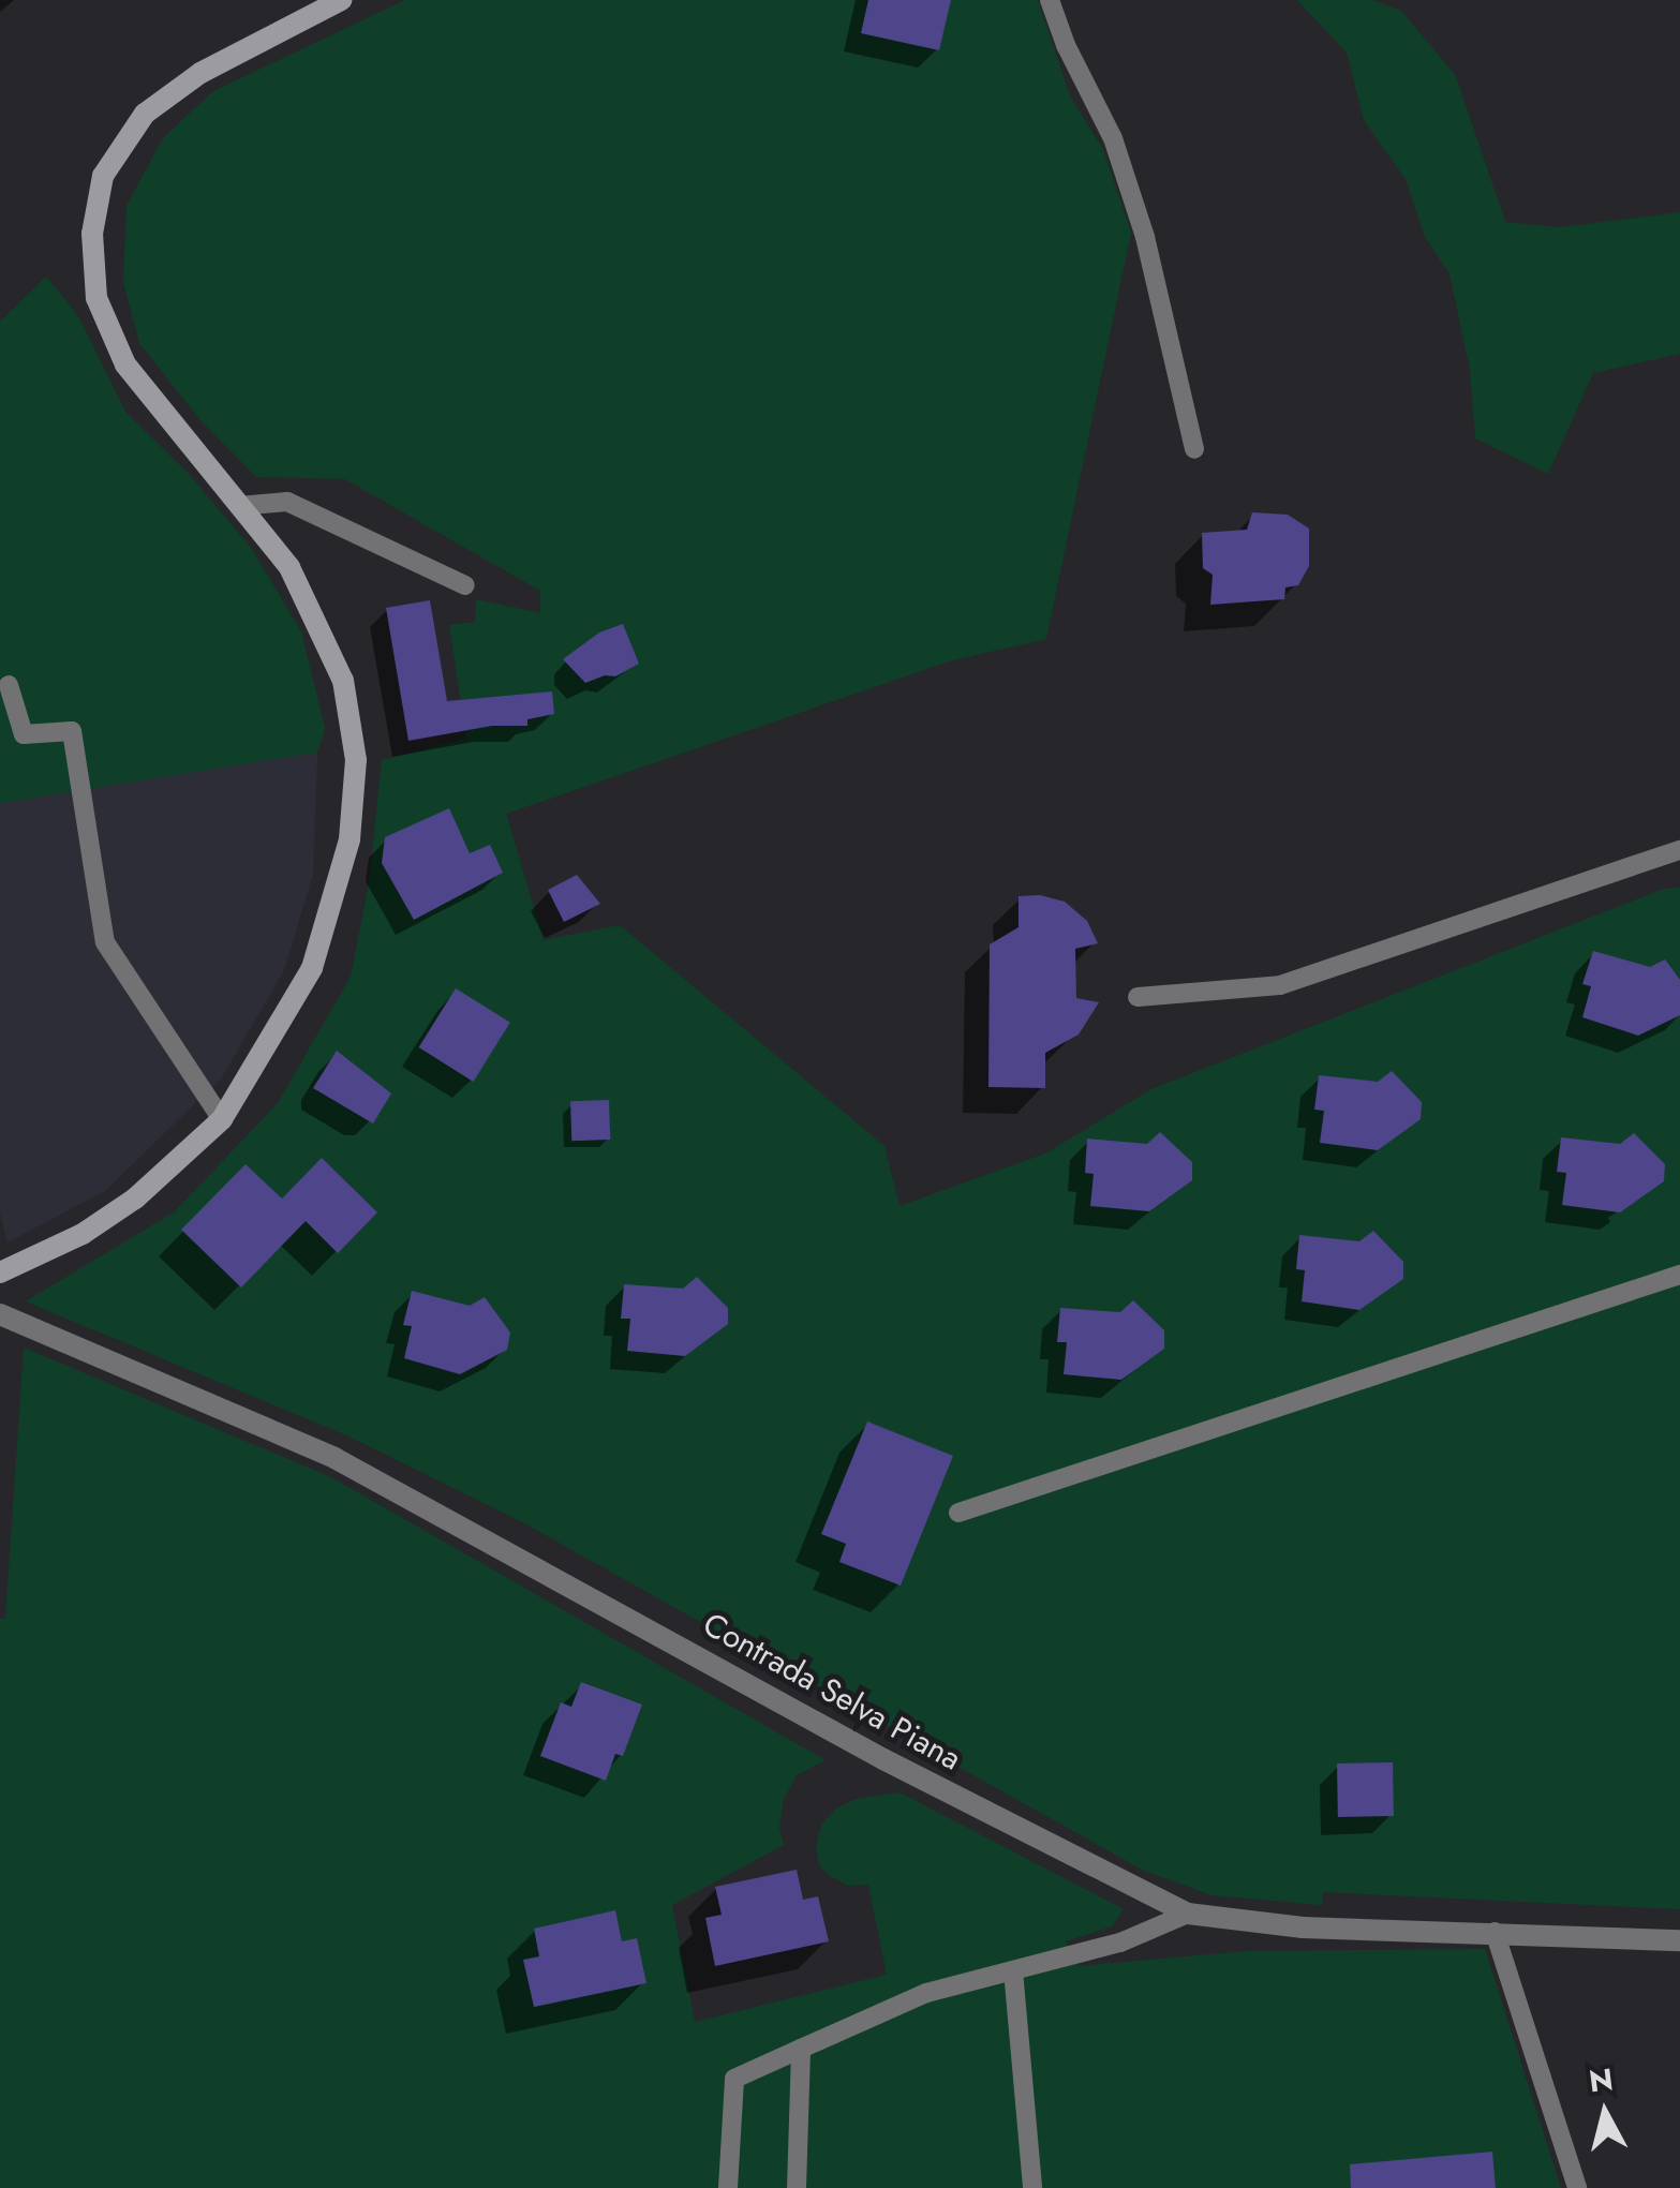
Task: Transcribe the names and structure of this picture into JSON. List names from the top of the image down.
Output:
{
  "streets": {
    "street": ["Contrada Selva Piana"]
  },
  "north": "top"
}
